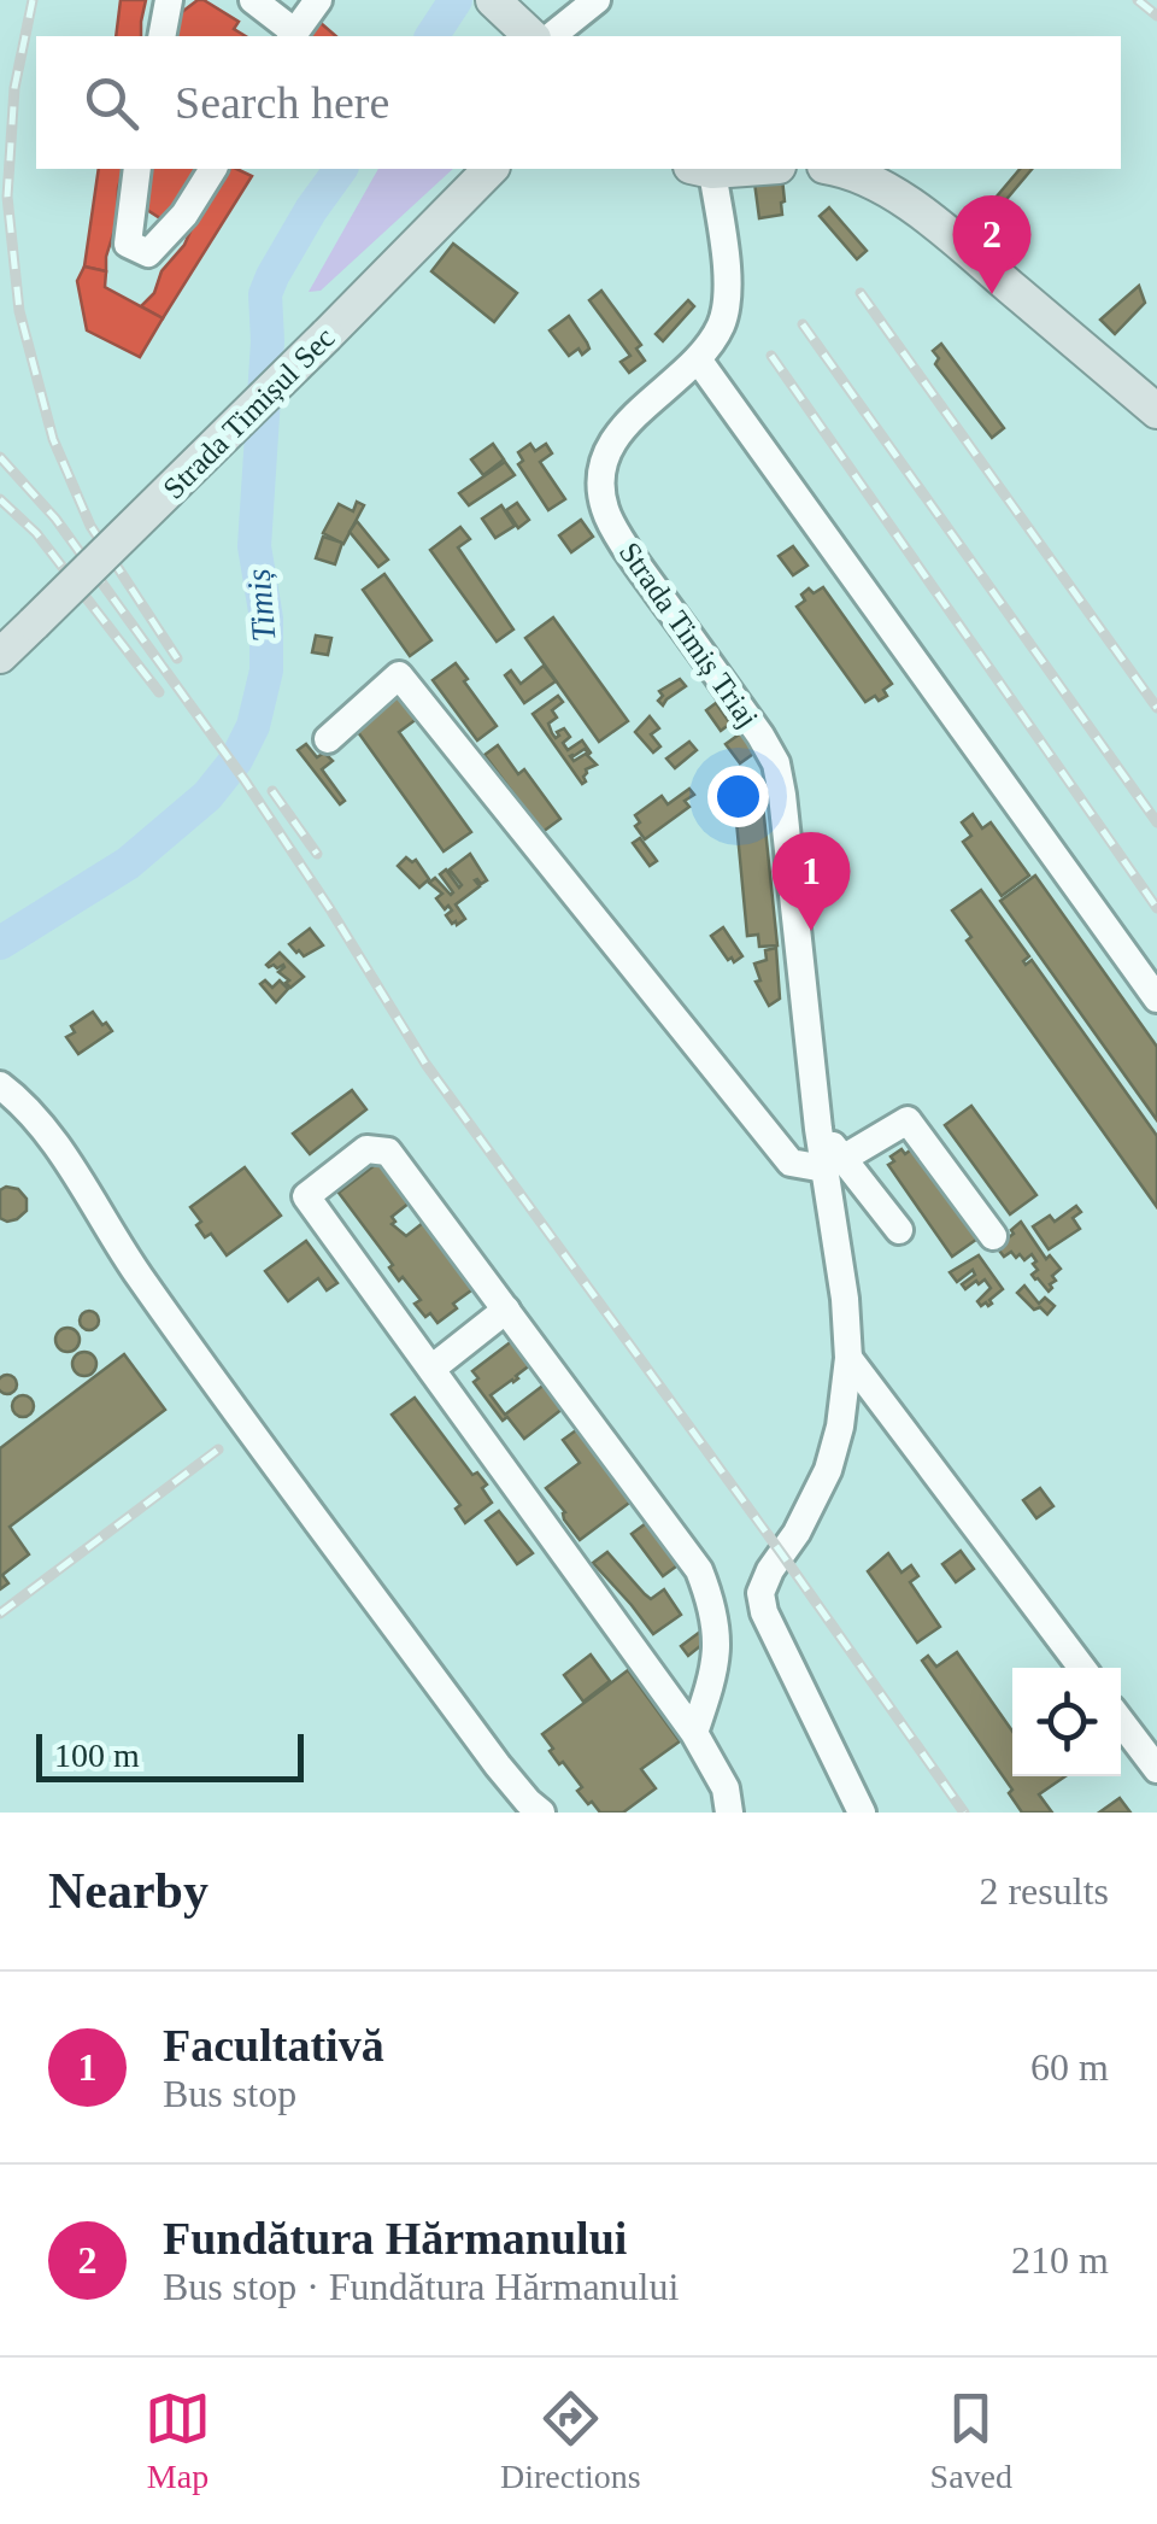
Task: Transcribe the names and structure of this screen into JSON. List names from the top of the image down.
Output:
{
  "streets": {
    "main road": ["Strada Timișul Sec"],
    "lane": ["Strada Timiș Triaj"]
  },
  "water": ["Timiș"],
  "scale_bar": "100 m",
  "page": {
    "search": "Search here",
    "pins": ["2", "1"],
    "scale": "100 m",
    "heading": ["Nearby", "2 results"],
    "list": [
      {
        "mark": "1",
        "name": "Facultativă",
        "note": "Bus stop",
        "value": "60 m"
      },
      {
        "mark": "2",
        "name": "Fundătura Hărmanului",
        "note": "Bus stop · Fundătura Hărmanului",
        "value": "210 m"
      }
    ],
    "nav": ["Map", "Directions", "Saved"]
  }
}
